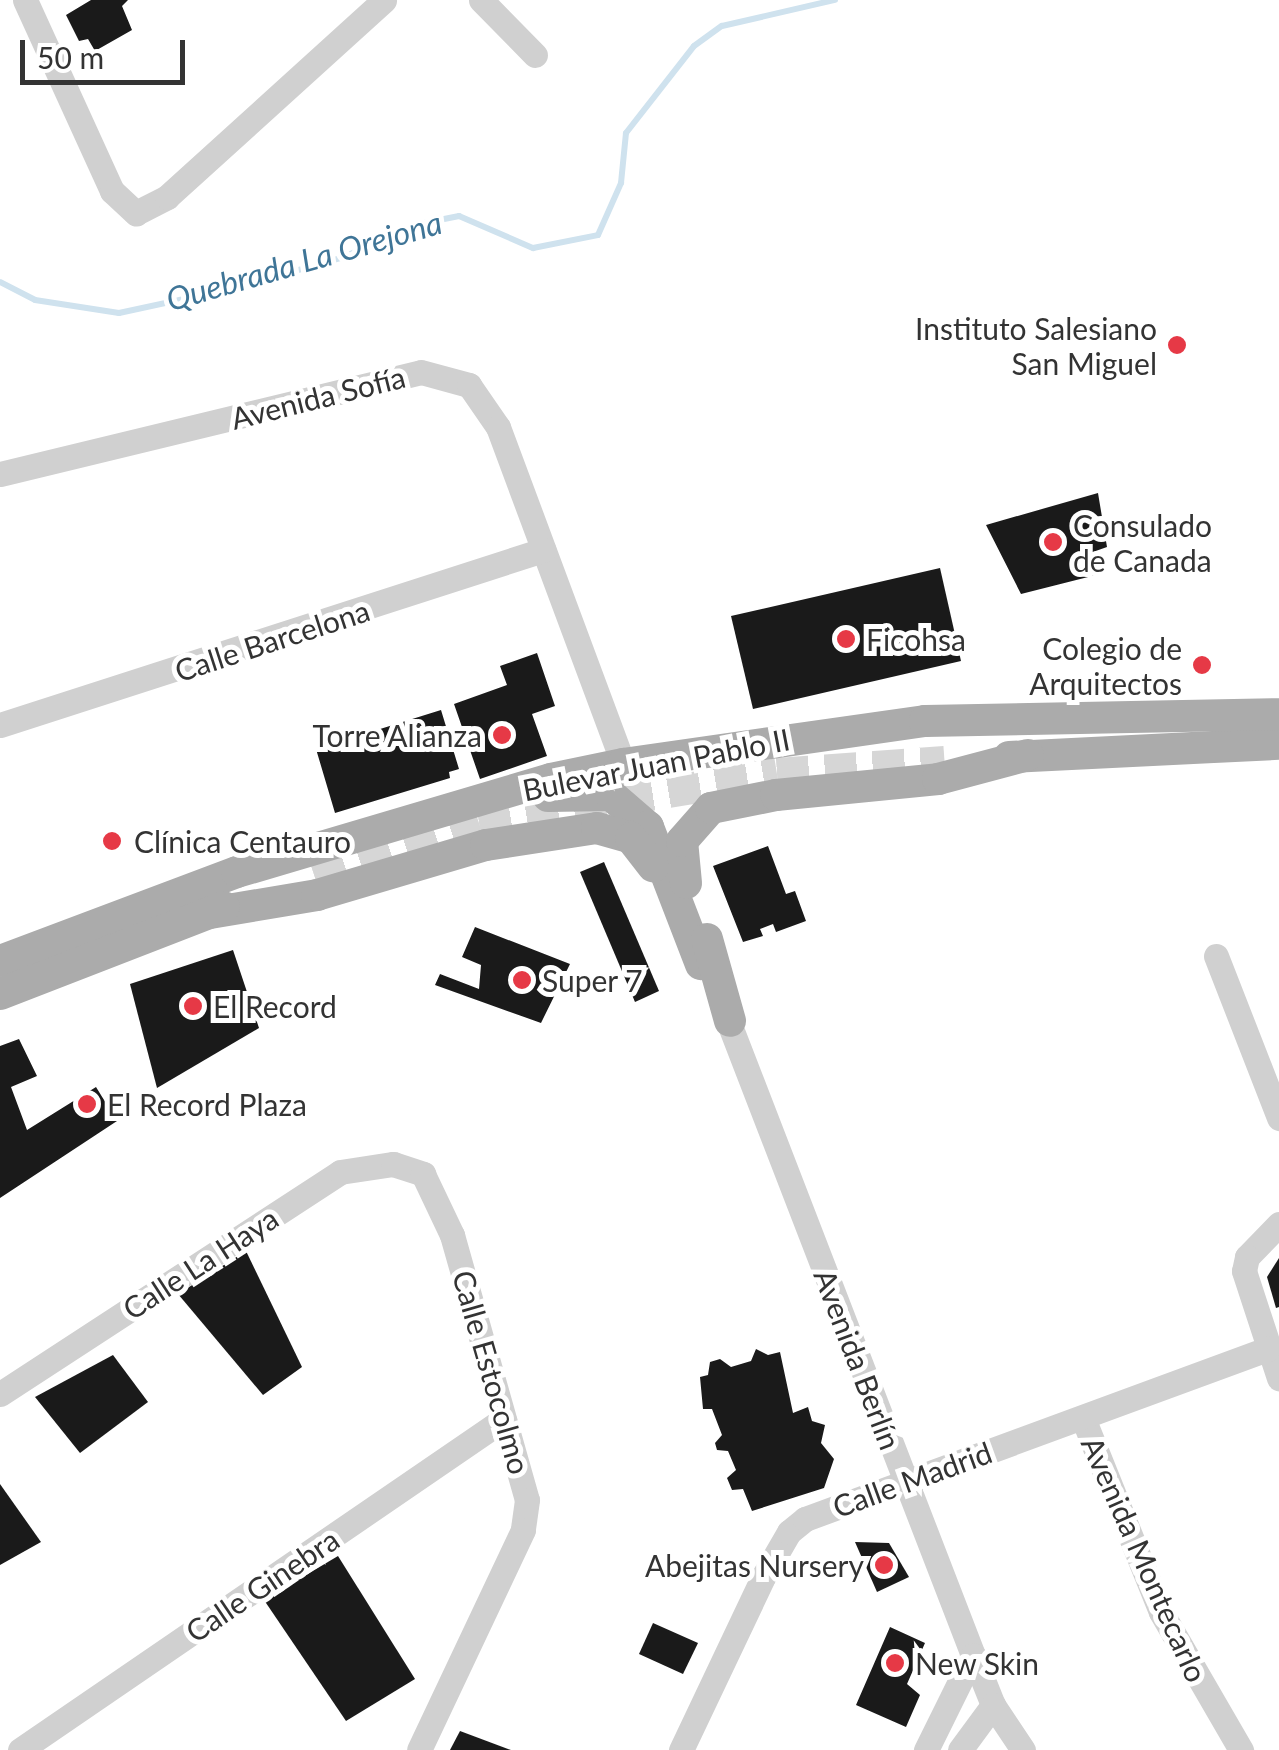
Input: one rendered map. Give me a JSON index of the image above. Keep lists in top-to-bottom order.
{
  "streets": {
    "main road": ["Bulevar Juan Pablo II"],
    "street": [
      "Avenida Sofía",
      "Calle Barcelona",
      "Calle La Haya",
      "Avenida Berlín",
      "Calle Estocolmo",
      "Calle Madrid",
      "Avenida Montecarlo",
      "Calle Ginebra"
    ]
  },
  "crossings": [
    ["Avenida Sofía", "Calle Barcelona"],
    ["Avenida Sofía", "Bulevar Juan Pablo II"],
    ["Calle La Haya", "Calle Estocolmo"],
    ["Avenida Berlín", "Calle Madrid"],
    ["Calle Estocolmo", "Calle Ginebra"],
    ["Calle Madrid", "Avenida Montecarlo"]
  ],
  "water": ["Quebrada La Orejona"],
  "places": [
    "Instituto Salesiano San Miguel",
    "Consulado de Canada",
    "Ficohsa",
    "Colegio de Arquitectos",
    "Torre Alianza",
    "Clínica Centauro",
    "Super 7",
    "El Record",
    "El Record Plaza",
    "Abejitas Nursery",
    "New Skin"
  ],
  "scale_bar": "50 m"
}
